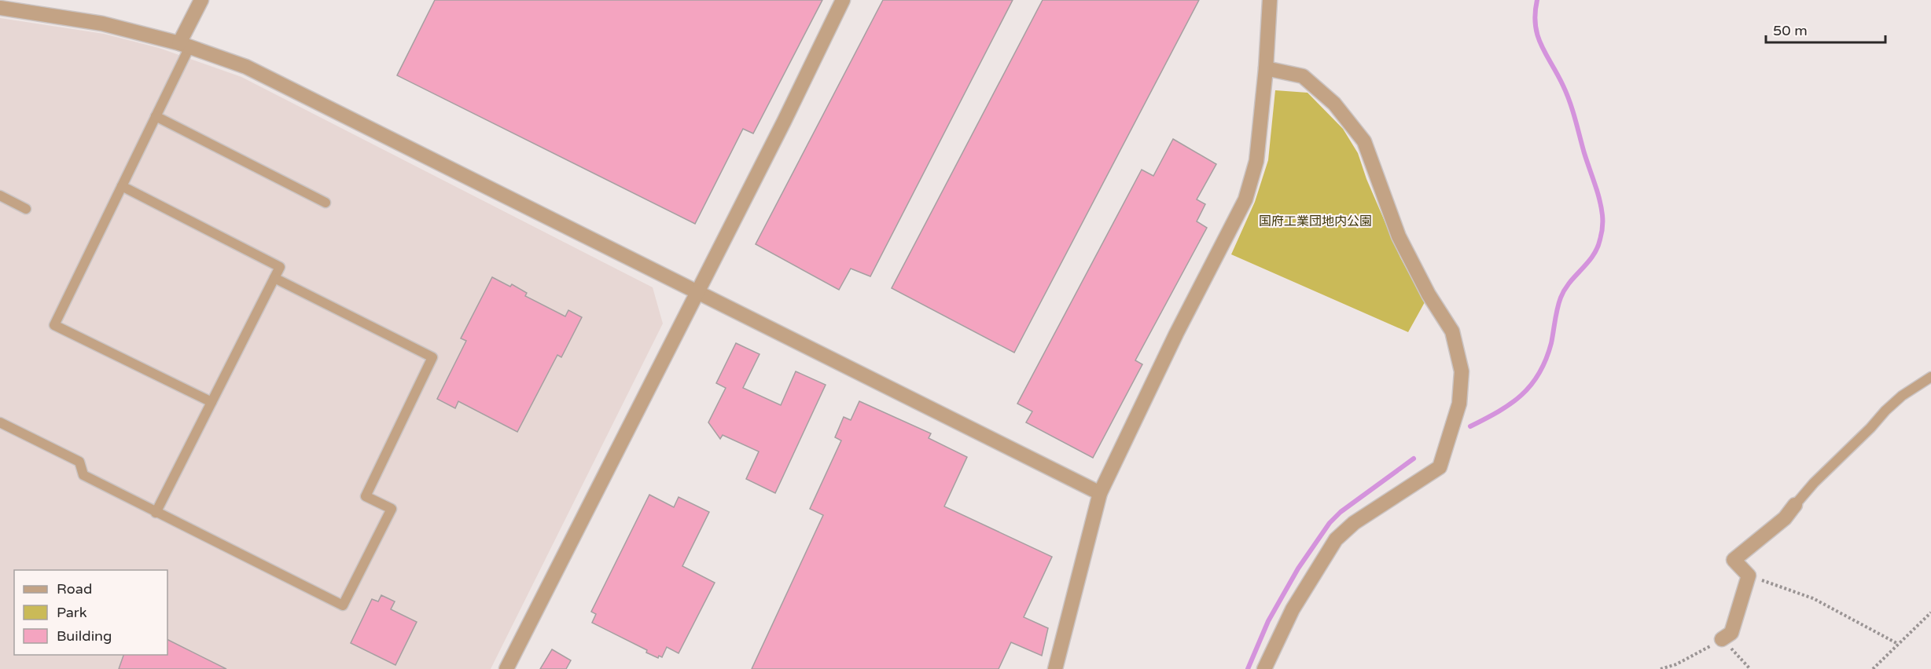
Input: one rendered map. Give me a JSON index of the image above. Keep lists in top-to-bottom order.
{
  "parks": ["国府工業団地内公園"],
  "legend": ["Road", "Park", "Building"],
  "scale_bar": "50 m"
}
